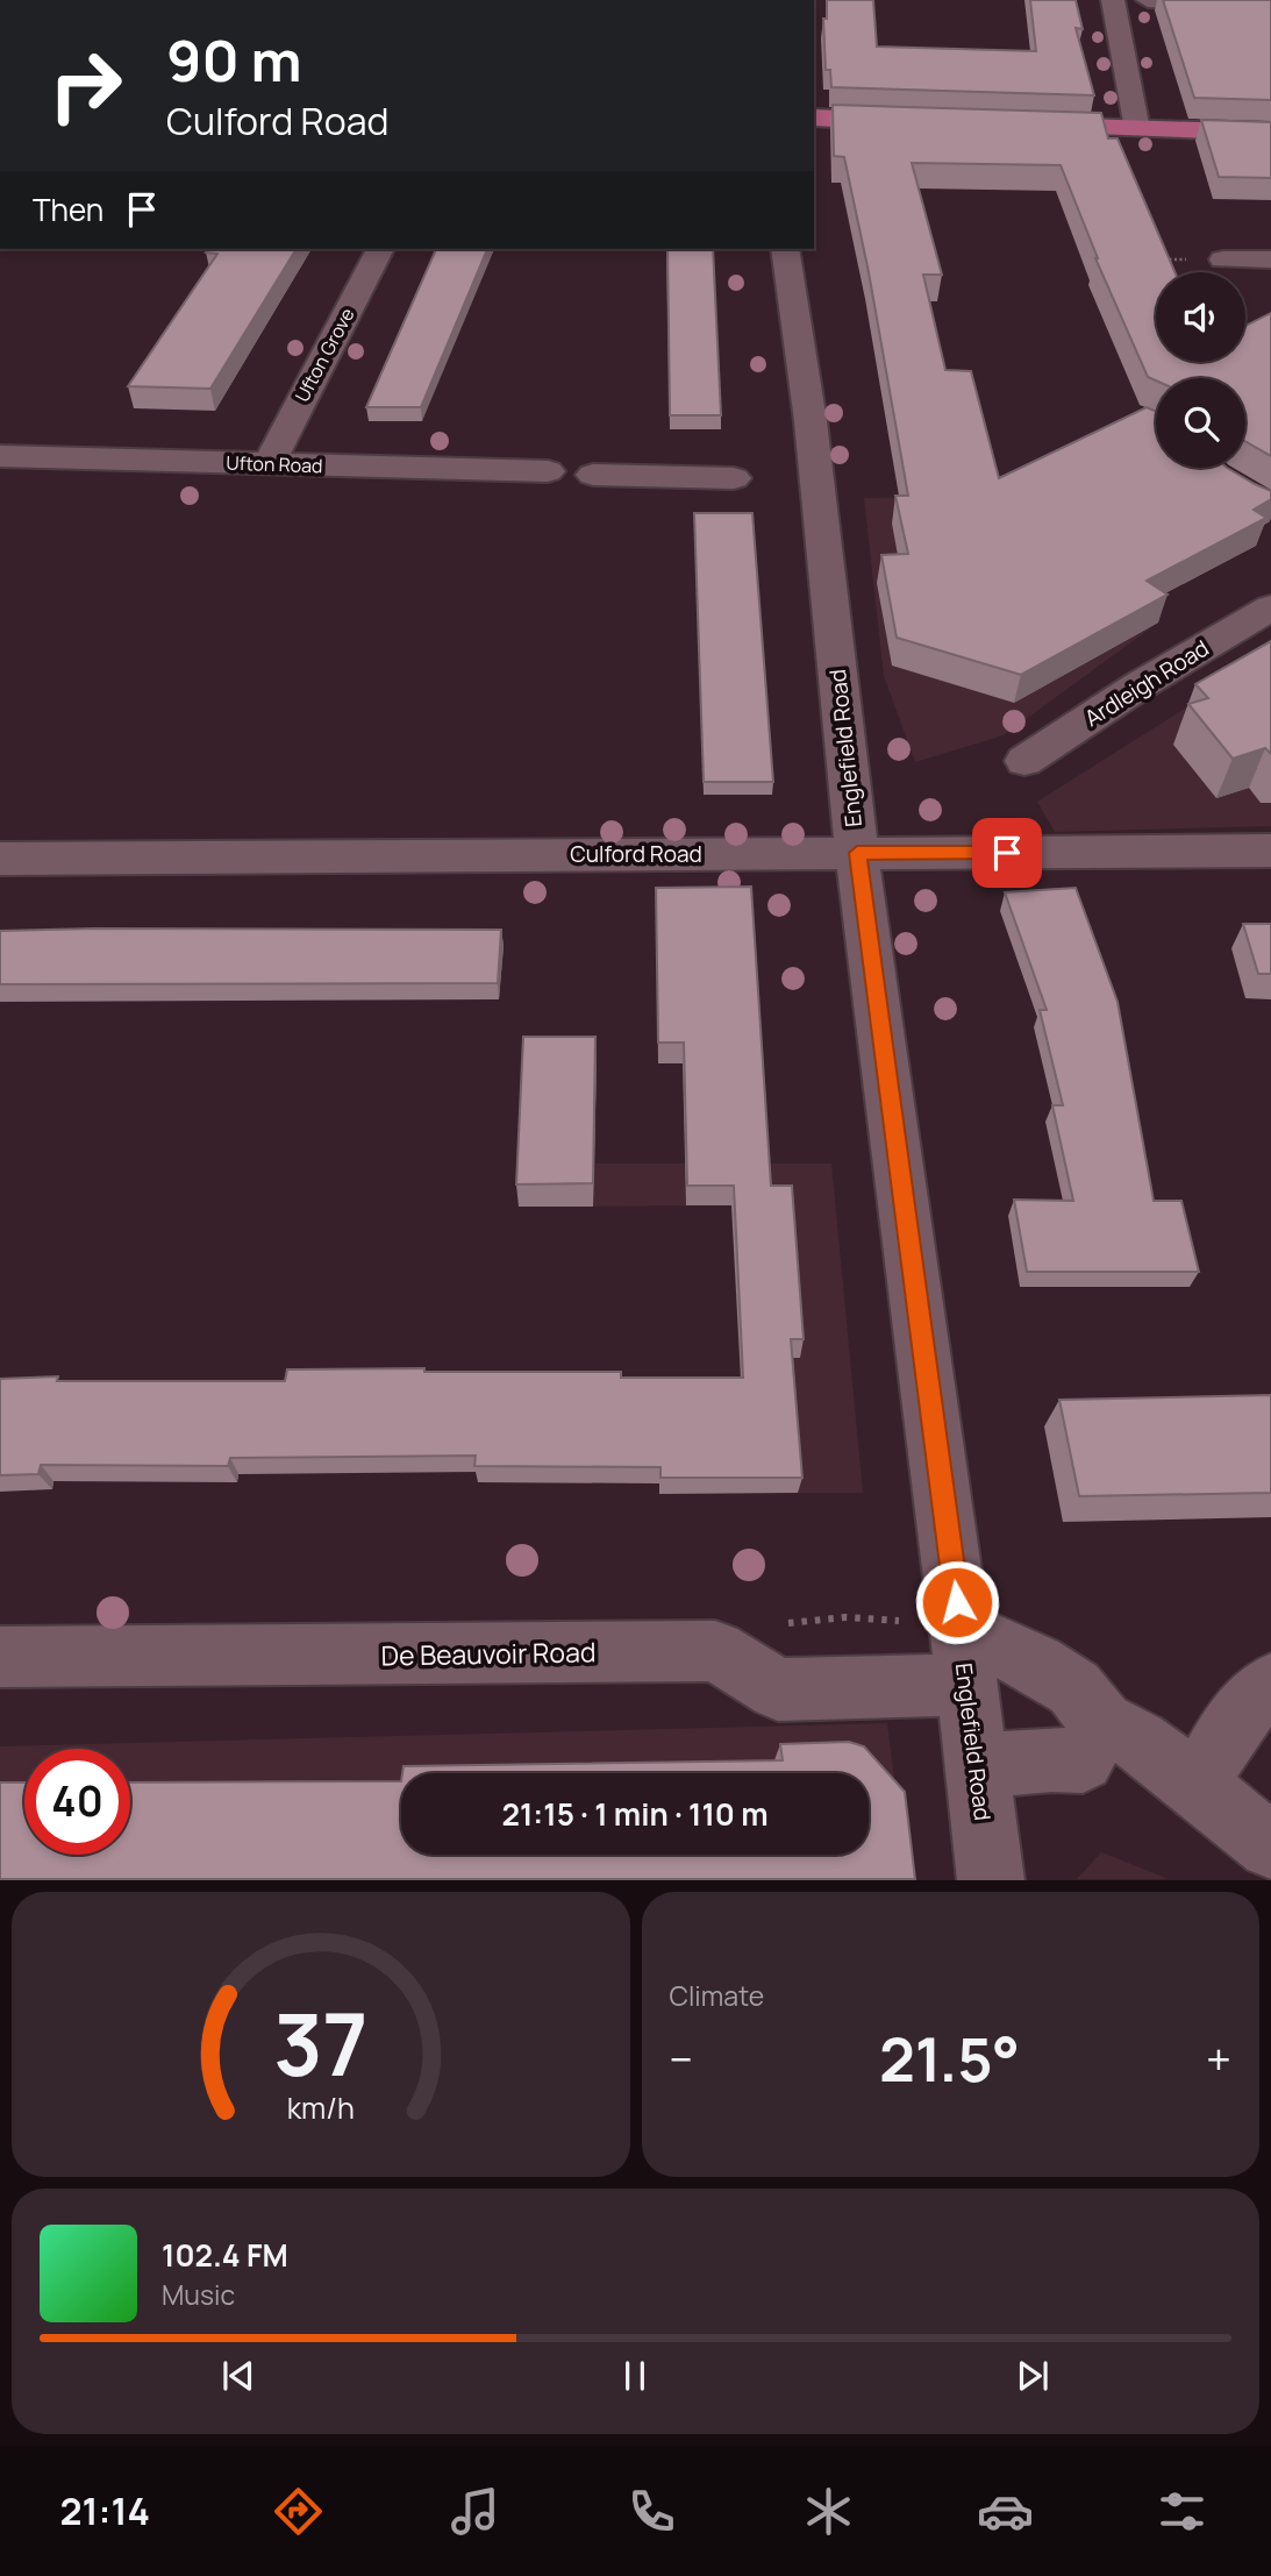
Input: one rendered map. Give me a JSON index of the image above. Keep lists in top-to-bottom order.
{
  "streets": {
    "street": [
      "Ufton Grove",
      "Ufton Road",
      "Ardleigh Road",
      "Englefield Road",
      "Culford Road",
      "De Beauvoir Road"
    ]
  },
  "crossings": [
    ["Ufton Grove", "Ufton Road"],
    ["Englefield Road", "Culford Road"],
    ["Englefield Road", "De Beauvoir Road"]
  ],
  "page": {
    "turn": ["90 m", "Culford Road"],
    "then": "Then",
    "limit": "40",
    "trip": "21:15 · 1 min · 110 m",
    "tile": "Climate",
    "heat": ["−", "21.5°", "+"],
    "song": ["102.4 FM", "Music"],
    "tabs": "21:14",
    "gauge": ["37", "km/h"]
  }
}
